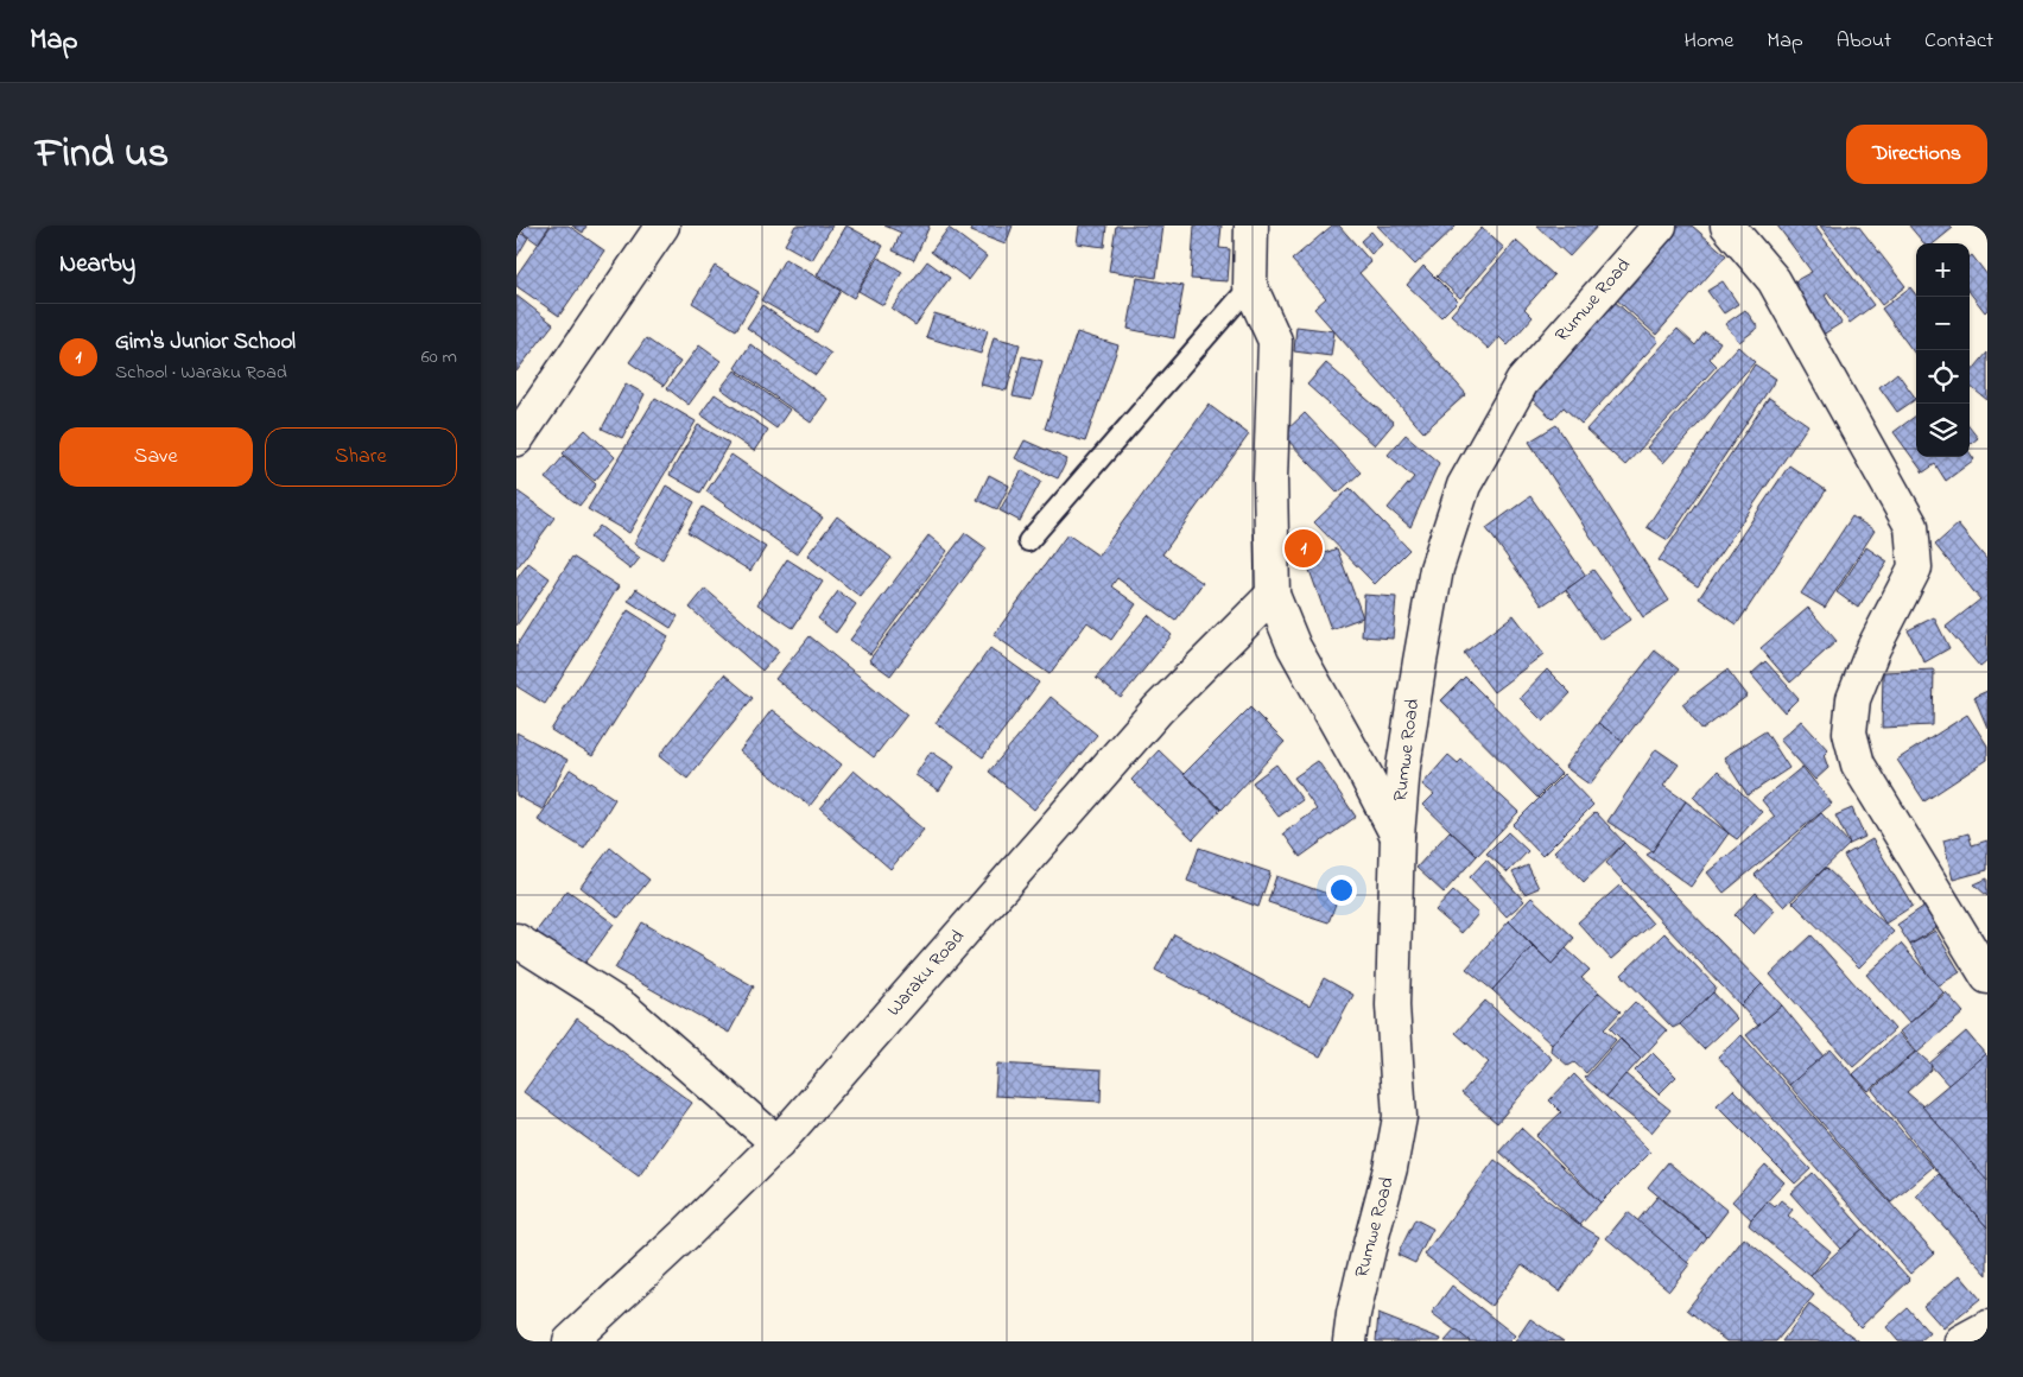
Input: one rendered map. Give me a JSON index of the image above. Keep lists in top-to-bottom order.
{
  "streets": {
    "street": ["Rumwe Road", "Waraku Road"]
  },
  "page": {
    "header": "Map",
    "nav": [
      "Home",
      "Map",
      "About",
      "Contact"
    ],
    "title": "Find us",
    "buttons": [
      "Directions",
      ["Save", "Share"]
    ],
    "heading": "Nearby",
    "map_buttons": ["+", "−"],
    "list": [
      {
        "mark": "1",
        "name": "Gim's Junior School",
        "note": "School · Waraku Road",
        "value": "60 m"
      }
    ],
    "pins": "1"
  }
}
